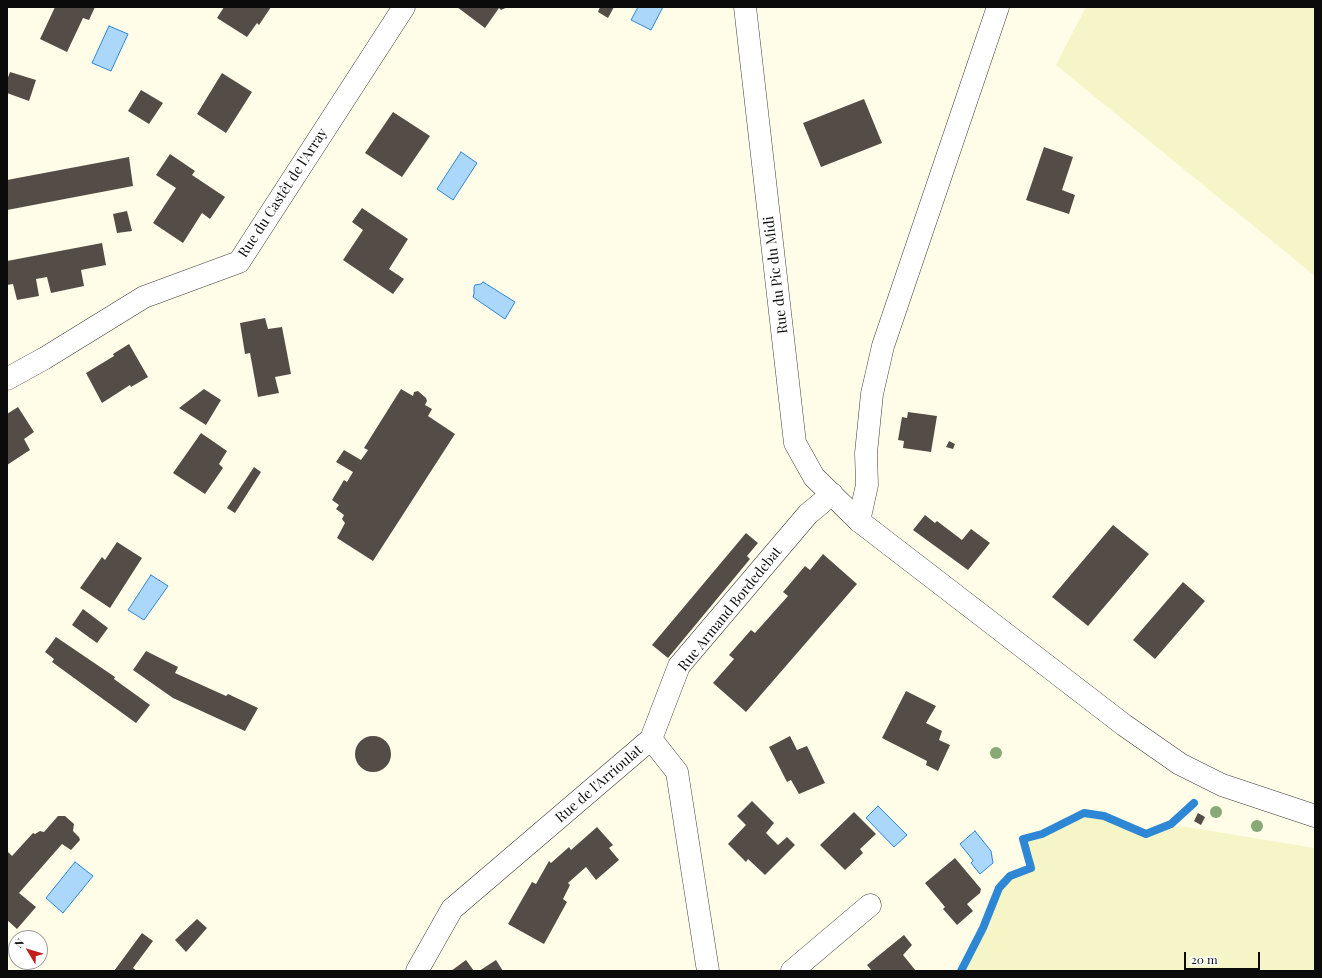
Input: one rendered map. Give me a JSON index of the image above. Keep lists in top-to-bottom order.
{
  "streets": {
    "street": [
      "Rue du Castêt de l'Array",
      "Rue du Pic du Midi",
      "Rue Armand Bordedebat",
      "Rue de l'Arrioulat"
    ]
  },
  "crossings": [
    ["Rue du Pic du Midi", "Rue Armand Bordedebat"],
    ["Rue Armand Bordedebat", "Rue de l'Arrioulat"]
  ],
  "scale_bar": "20 m",
  "north": "top left"
}
